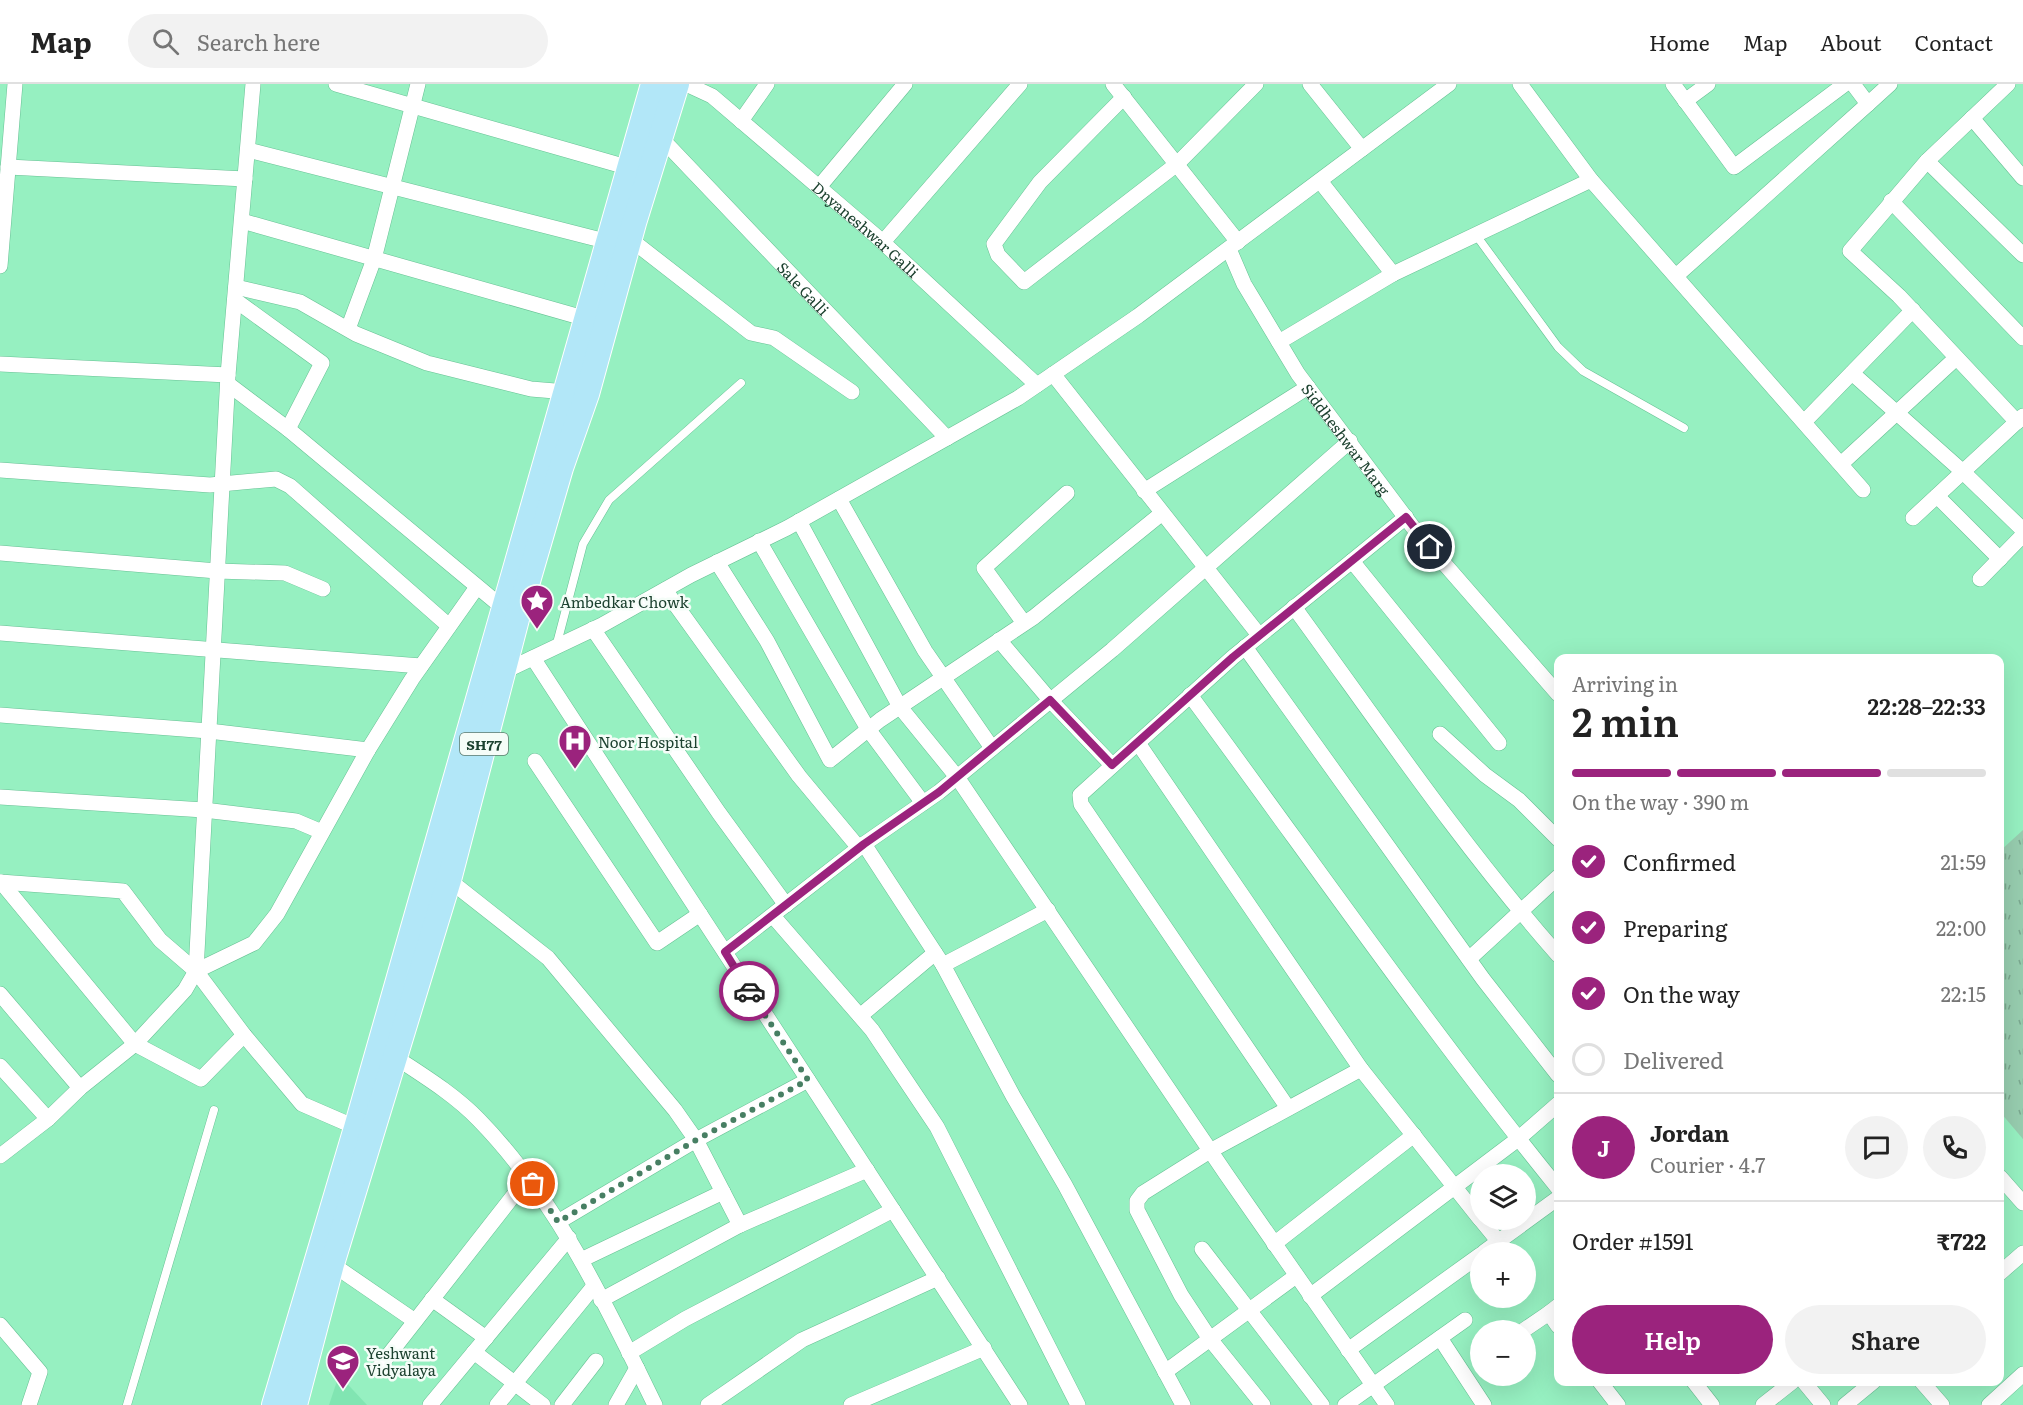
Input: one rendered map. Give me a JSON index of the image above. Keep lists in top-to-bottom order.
{
  "streets": {
    "main road": ["SH77"],
    "street": ["Dnyaneshwar Galli", "Sale Galli", "Siddheshwar Marg"]
  },
  "crossings": [
    ["Sale Galli", "SH77"]
  ],
  "places": {
    "place": ["Ambedkar Chowk"],
    "hospital": ["Noor Hospital"],
    "school or university": ["Yeshwant Vidyalaya"]
  },
  "page": {
    "header": "Map",
    "search": "Search here",
    "nav": [
      "Home",
      "Map",
      "About",
      "Contact"
    ],
    "heading": ["2 min", "Arriving in", "22:28–22:33"],
    "panel": [
      "Jordan",
      "Courier · 4.7",
      "Order #1591",
      "₹722"
    ],
    "bar": "On the way · 390 m",
    "list": [
      ["Confirmed", "21:59"],
      ["Preparing", "22:00"],
      ["On the way", "22:15"],
      "Delivered"
    ],
    "round": "J",
    "map_buttons": ["+", "−"],
    "buttons": ["Help", "Share"]
  }
}
